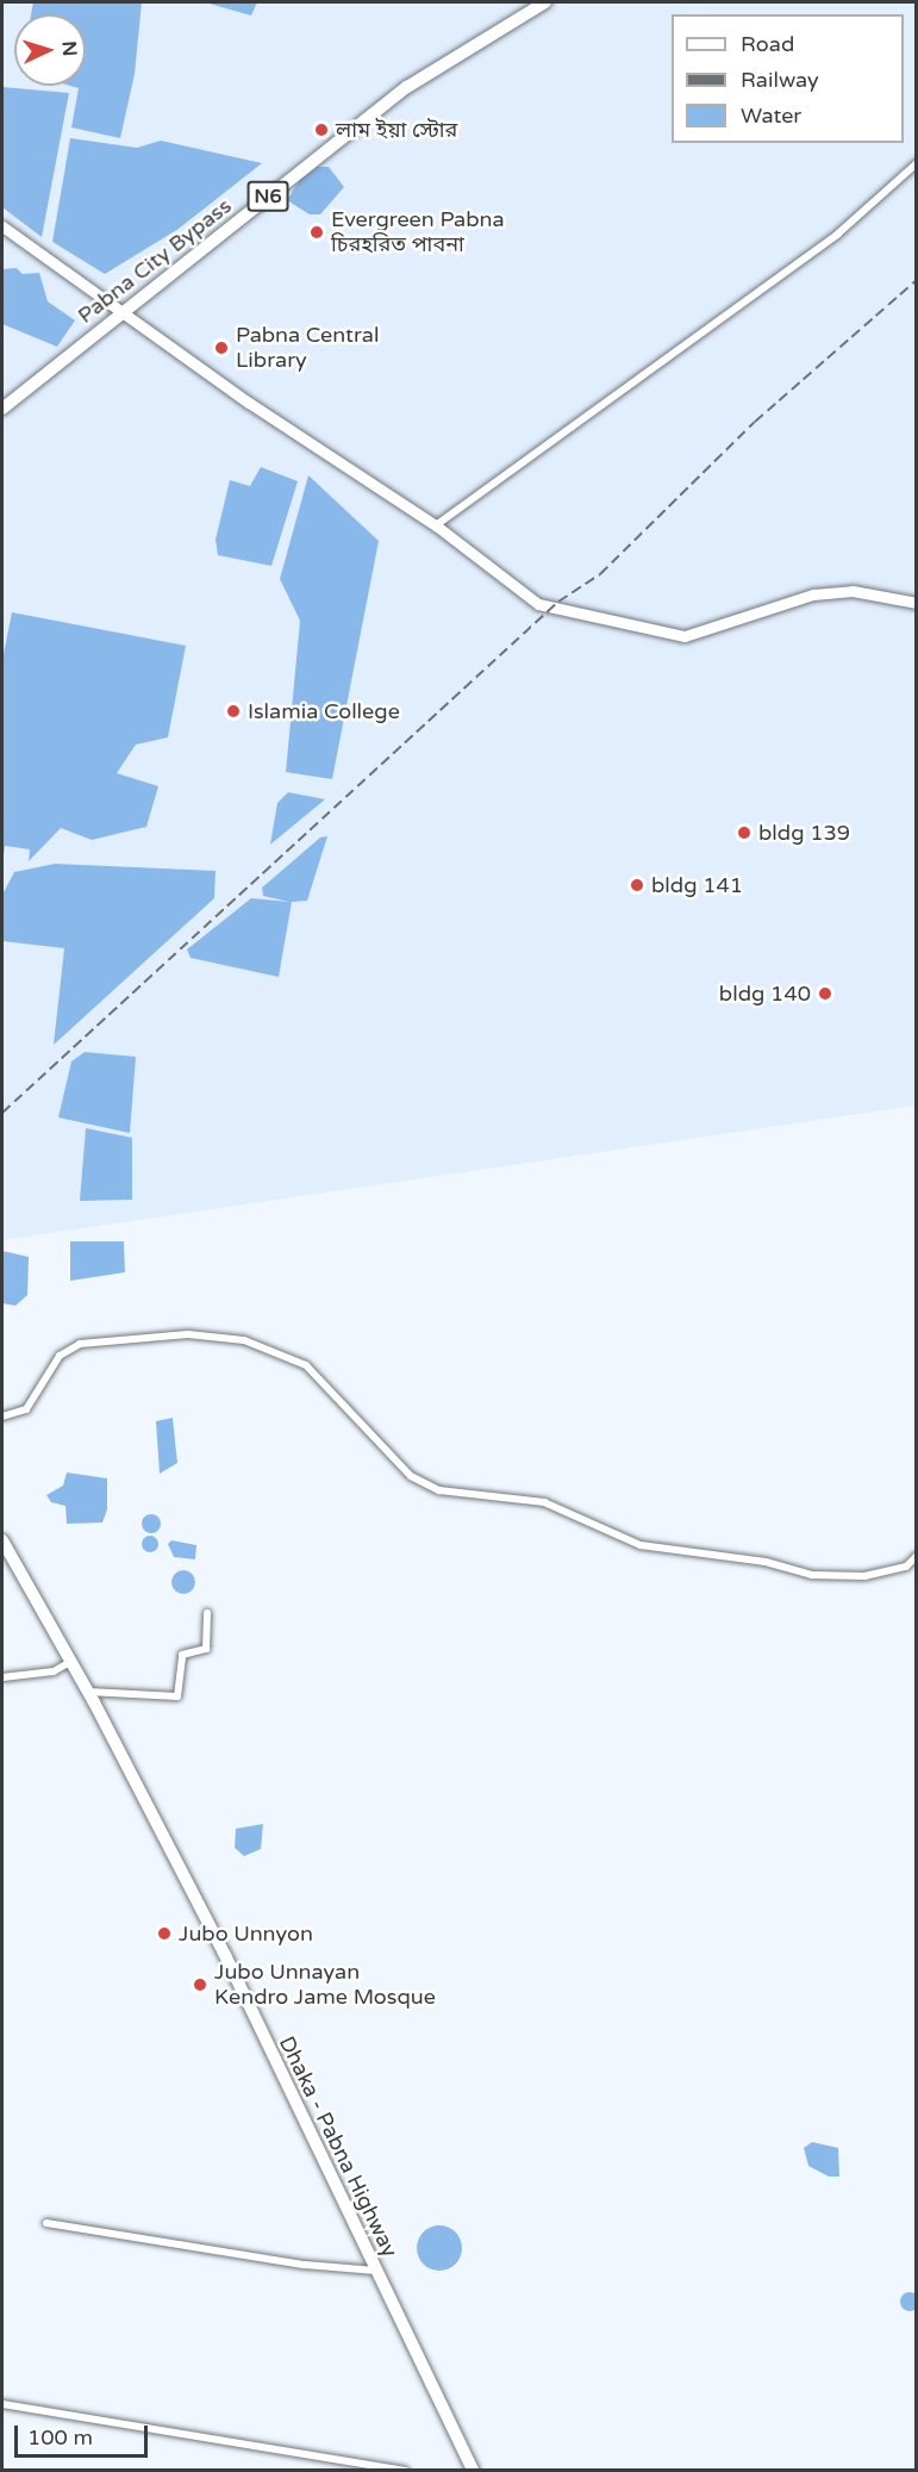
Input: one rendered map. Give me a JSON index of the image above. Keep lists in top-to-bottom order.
{
  "streets": {
    "highway": ["N6", "Pabna City Bypass", "Dhaka - Pabna Highway"]
  },
  "places": [
    "লাম ইয়া স্টোর",
    "Evergreen Pabna চিরহরিত পাবনা",
    "Pabna Central Library",
    "Islamia College",
    "bldg 139",
    "bldg 141",
    "bldg 140",
    "Jubo Unnyon",
    "Jubo Unnayan Kendro Jame Mosque"
  ],
  "legend": ["Road", "Railway", "Water"],
  "scale_bar": "100 m",
  "north": "right"
}
